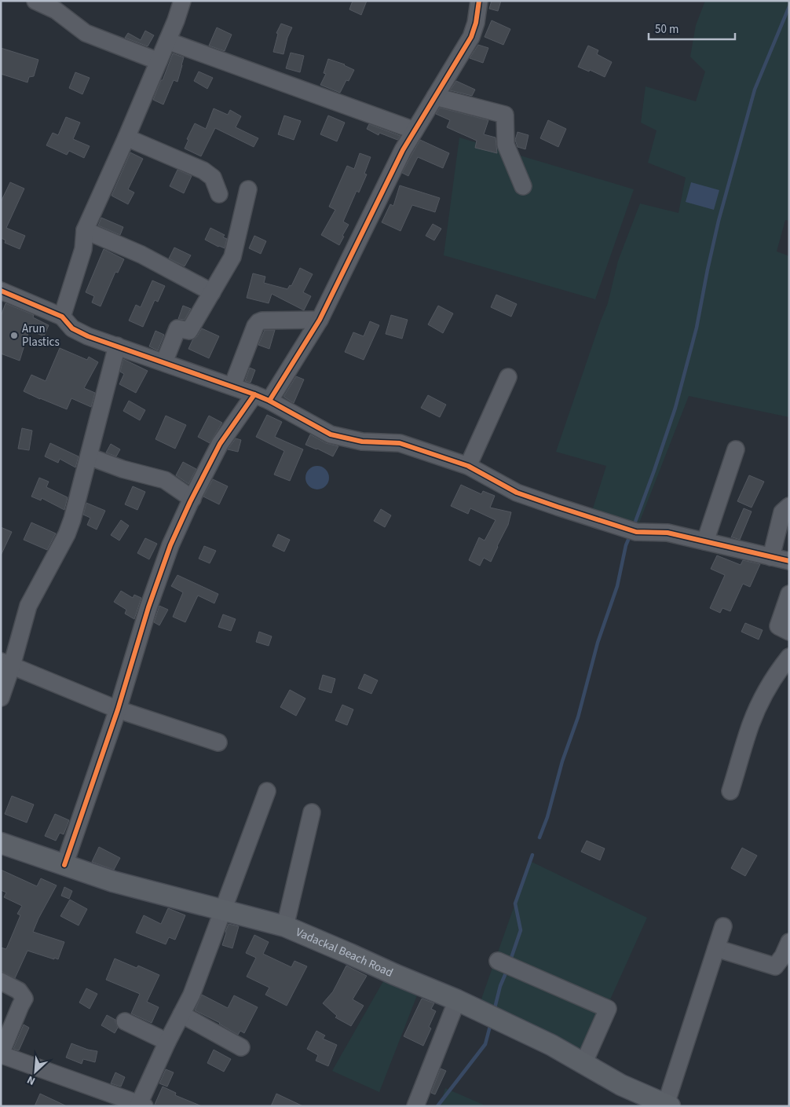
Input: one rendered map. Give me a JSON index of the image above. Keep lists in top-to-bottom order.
{
  "streets": {
    "main road": ["Vadackal Beach Road"]
  },
  "places": ["Arun Plastics"],
  "scale_bar": "50 m",
  "north": "bottom left"
}
